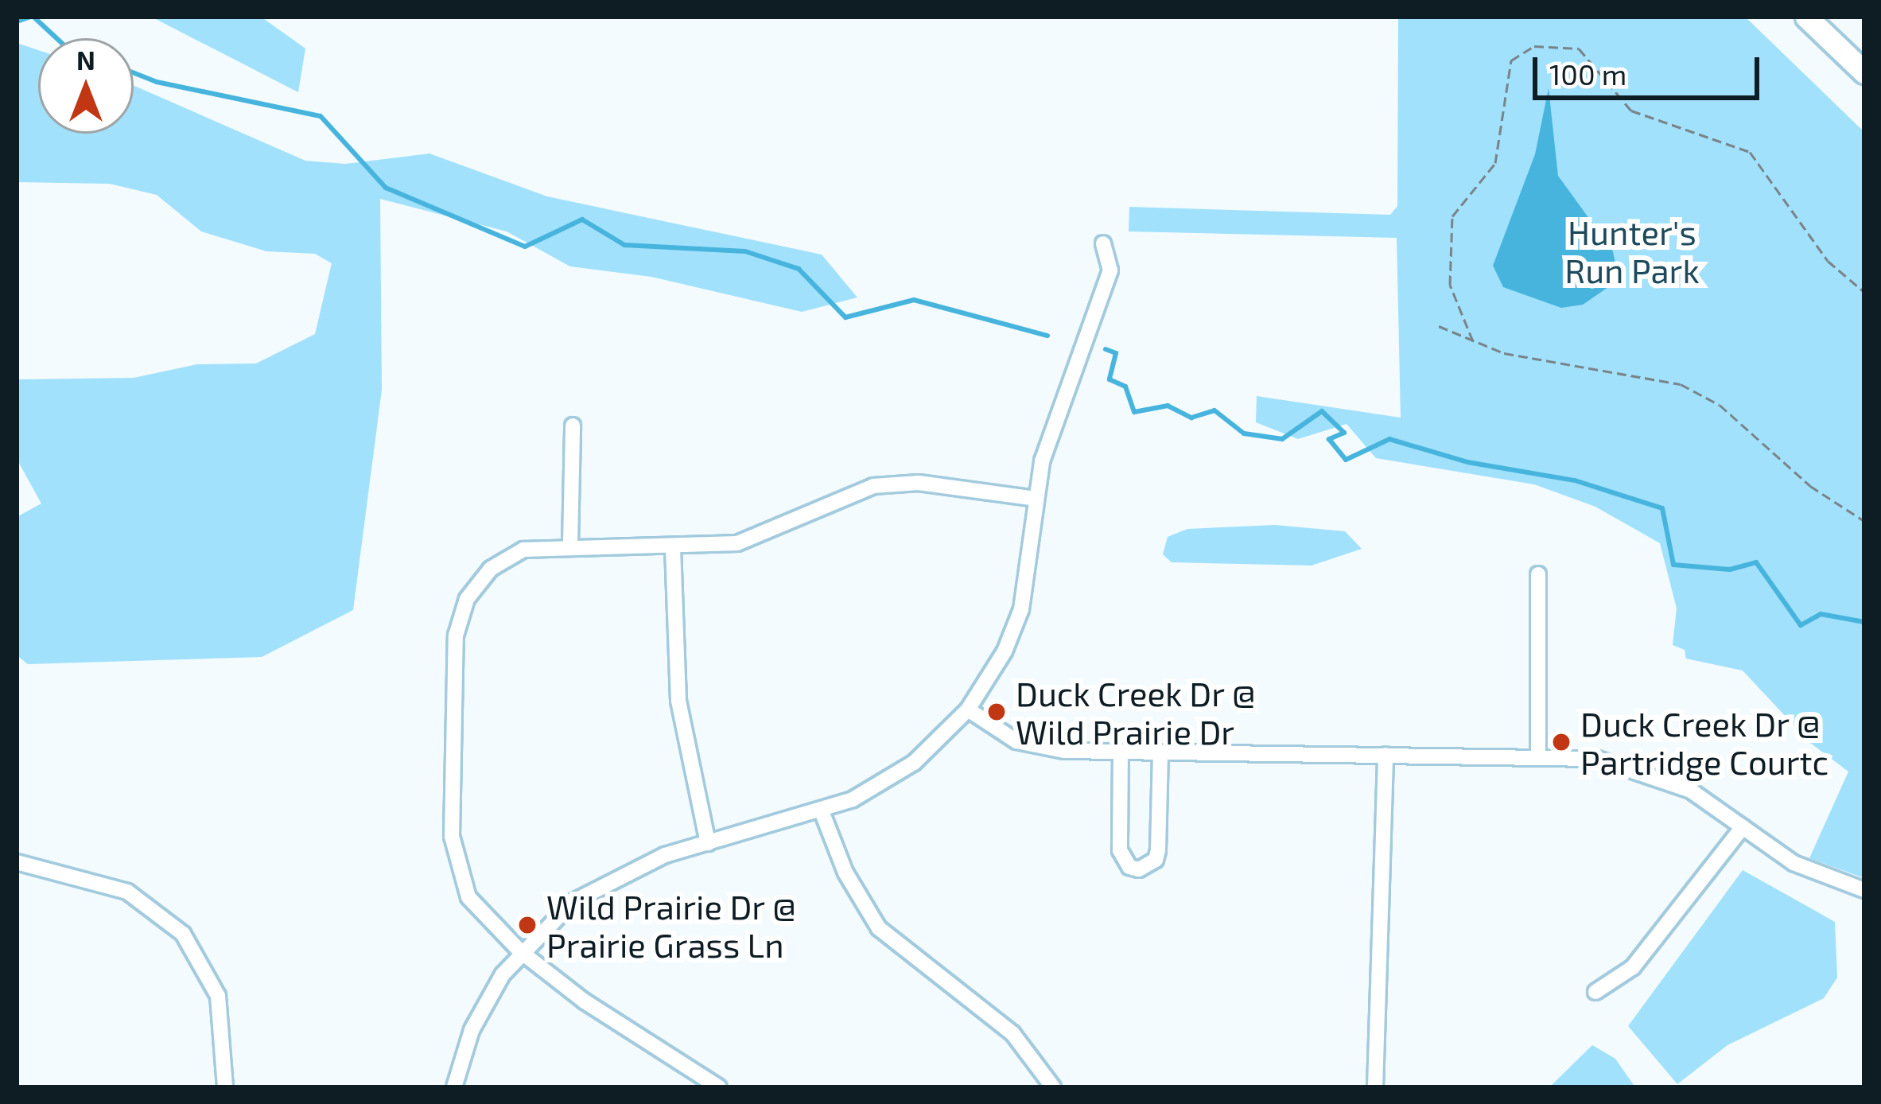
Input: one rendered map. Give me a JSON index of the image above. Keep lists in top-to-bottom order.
{
  "parks": ["Hunter's Run Park"],
  "places": ["Duck Creek Dr @ Wild Prairie Dr", "Duck Creek Dr @ Partridge Courtc", "Wild Prairie Dr @ Prairie Grass Ln"],
  "scale_bar": "100 m",
  "north": "top"
}
